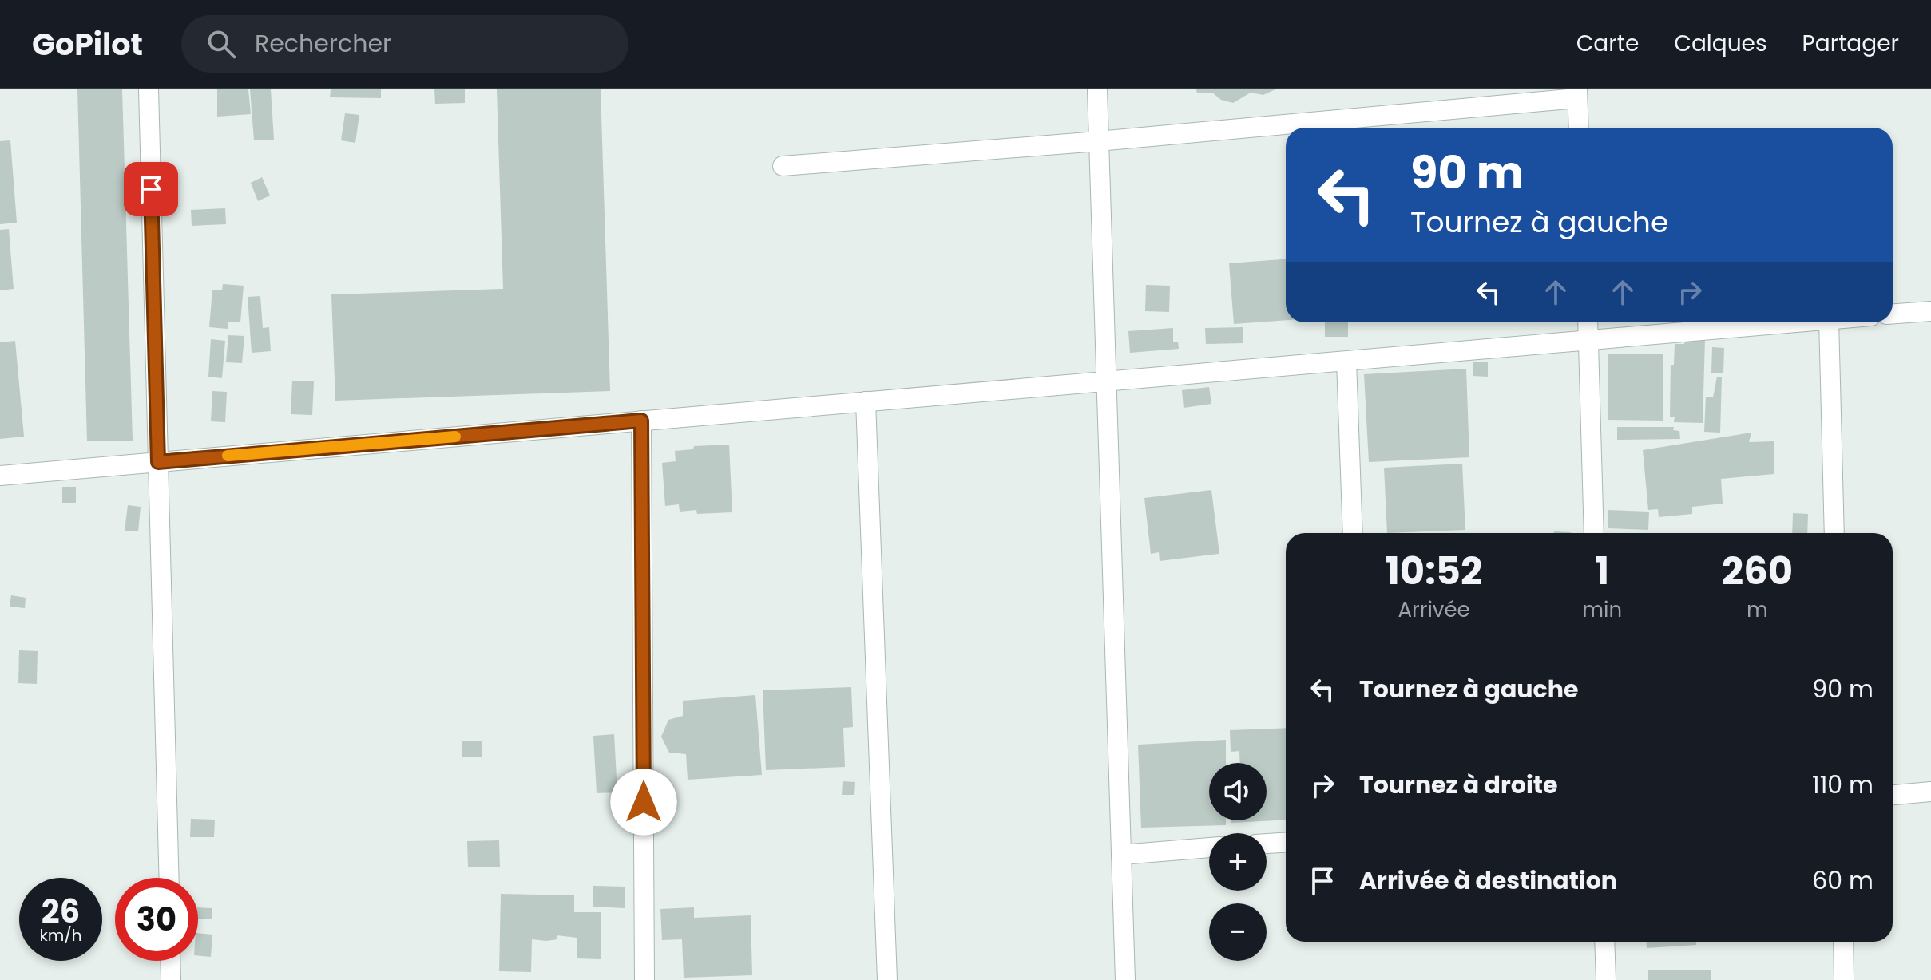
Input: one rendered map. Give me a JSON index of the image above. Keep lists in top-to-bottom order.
{
  "page": {
    "header": "GoPilot",
    "search": "Rechercher",
    "nav": ["Carte", "Calques", "Partager"],
    "turn": ["90 m", "Tournez à gauche"],
    "eta": [
      "10:52",
      "Arrivée",
      "1",
      "min",
      "260",
      "m"
    ],
    "list": [
      {
        "name": "Tournez à gauche",
        "value": "90 m"
      },
      {
        "name": "Tournez à droite",
        "value": "110 m"
      },
      {
        "name": "Arrivée à destination",
        "value": "60 m"
      }
    ],
    "map_buttons": ["+", "−"],
    "speed": "26 km/h",
    "limit": "30"
  }
}
